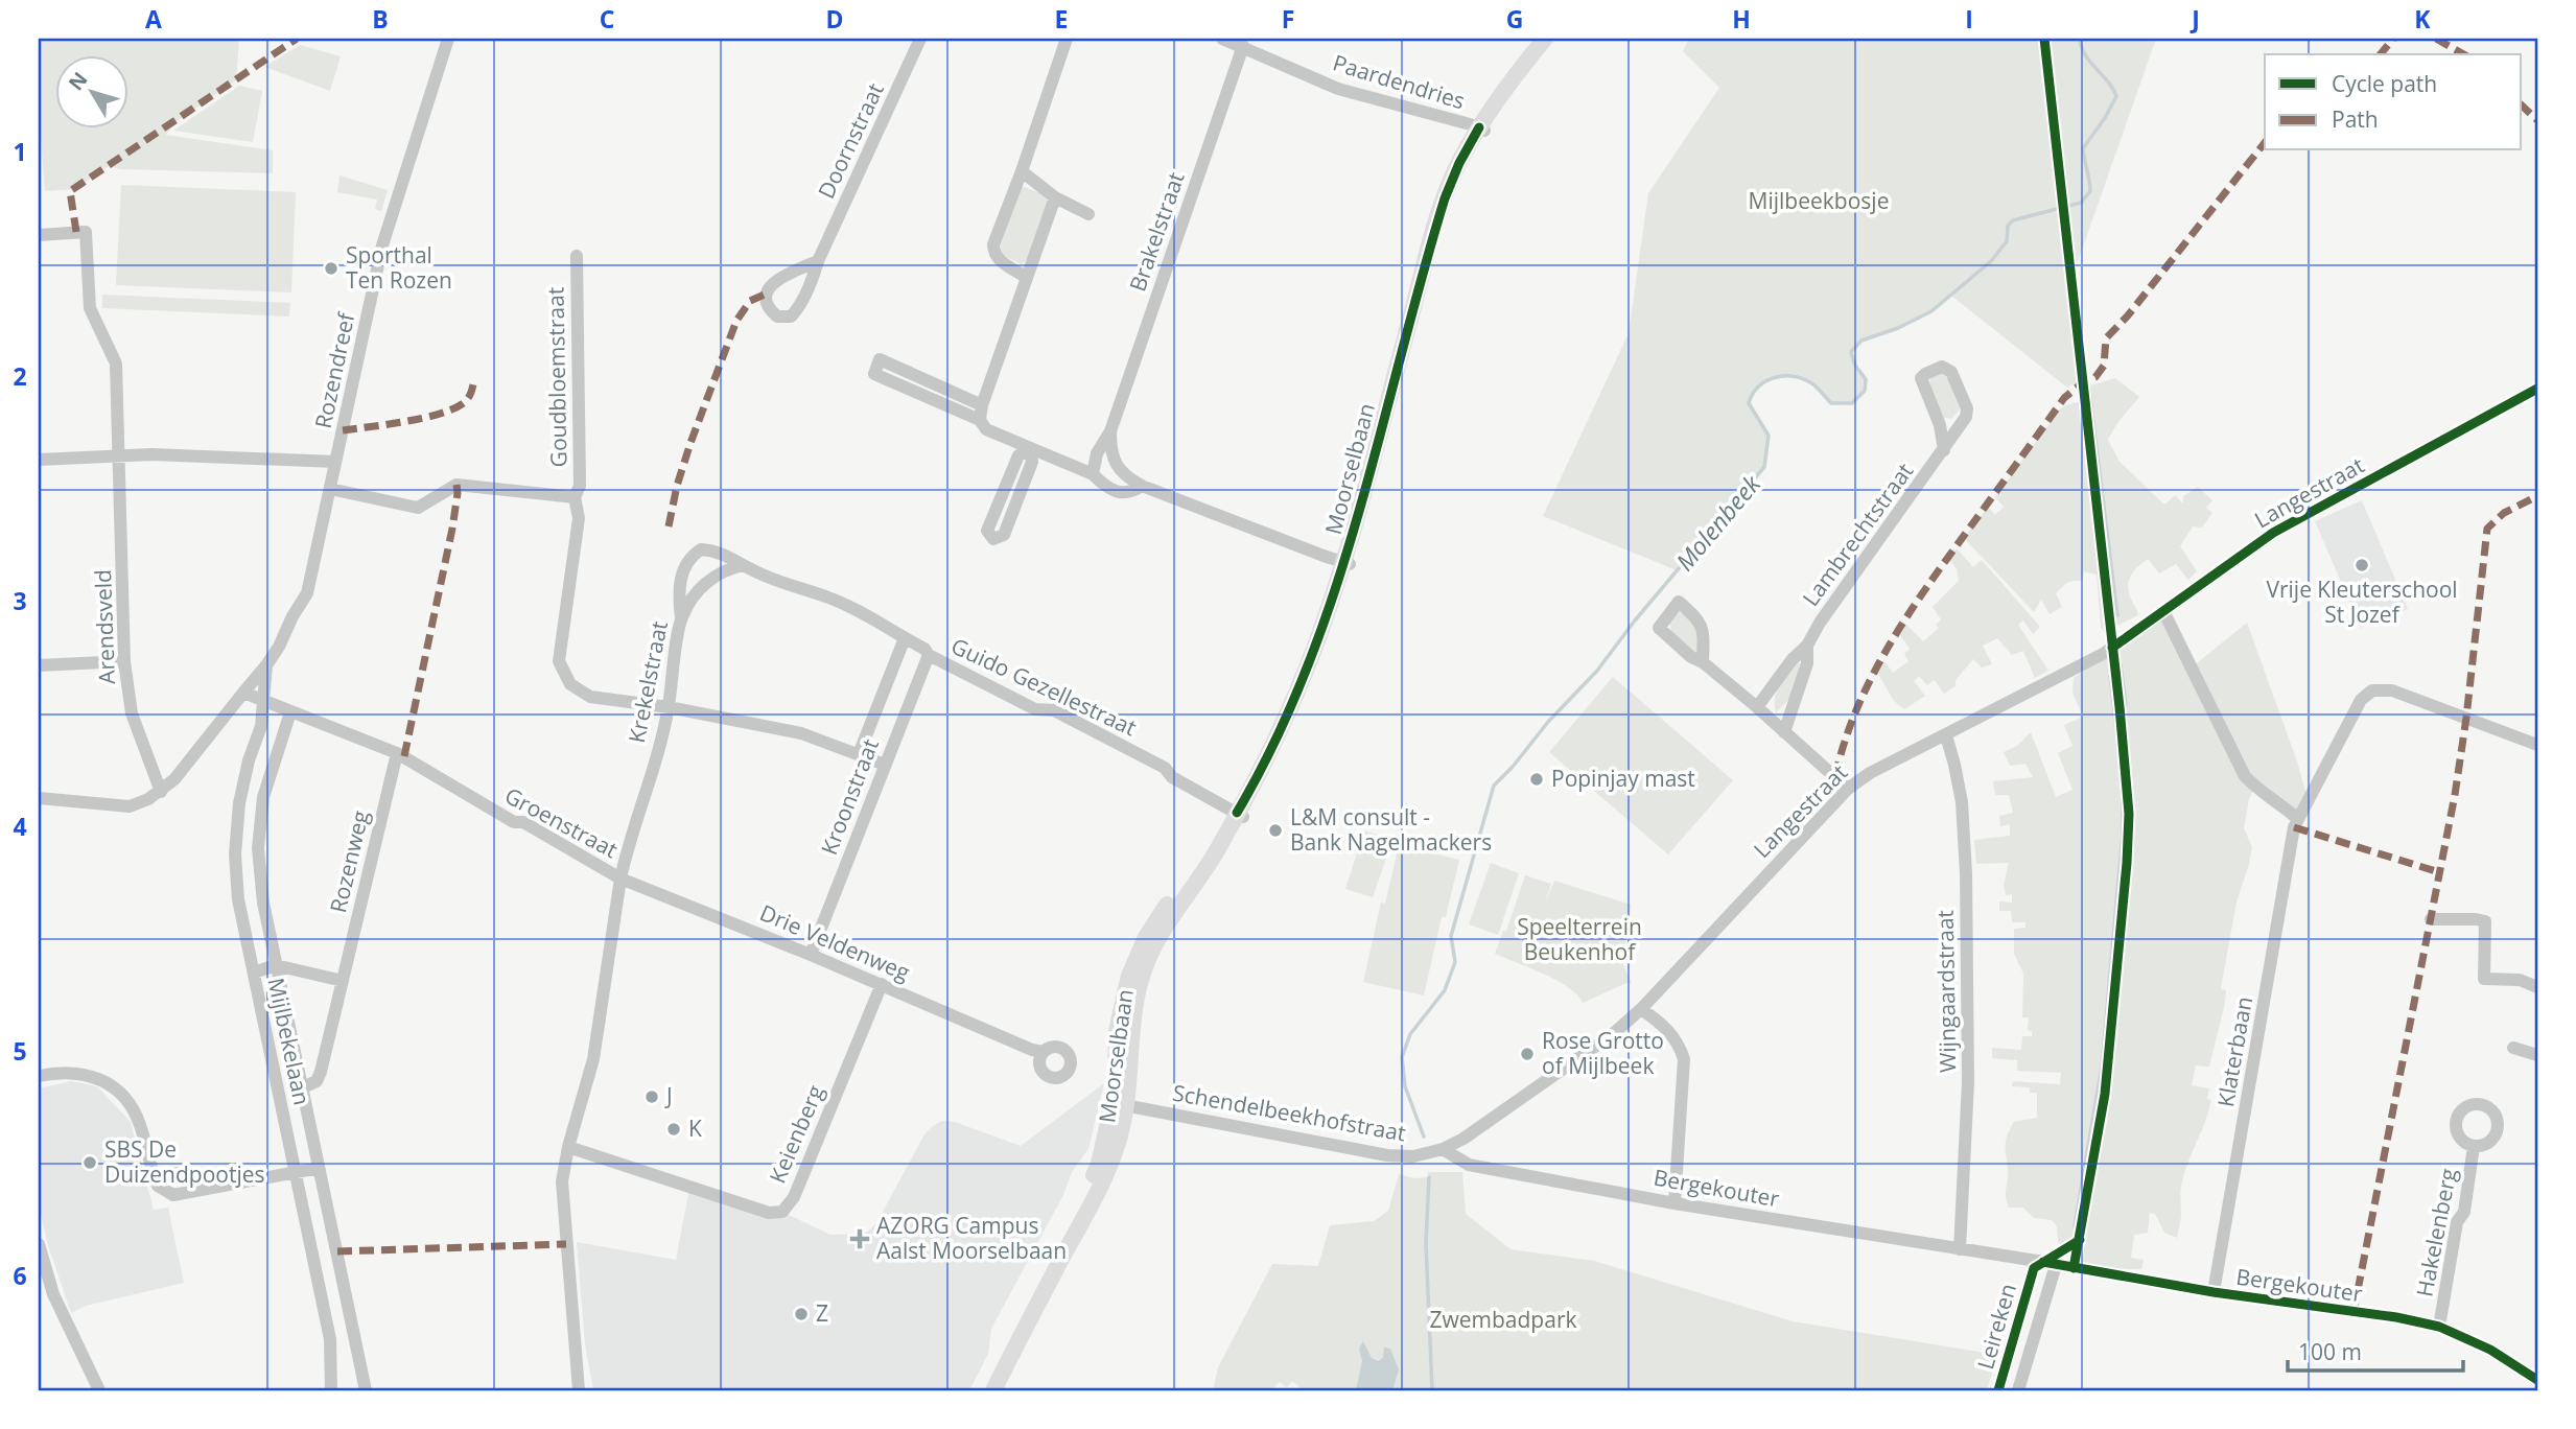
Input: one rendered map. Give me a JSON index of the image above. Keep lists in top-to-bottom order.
{
  "streets": {
    "main road": ["Moorselbaan"],
    "street": [
      "Paardendries",
      "Doornstraat",
      "Brakelstraat",
      "Rozendreef",
      "Goudbloemstraat",
      "Langestraat",
      "Lambrechtstraat",
      "Arendsveld",
      "Krekelstraat",
      "Guido Gezellestraat",
      "Kroonstraat",
      "Groenstraat",
      "Rozenweg",
      "Drie Veldenweg",
      "Wijngaardstraat",
      "Mijlbekelaan",
      "Klaterbaan",
      "Schendelbeekhofstraat",
      "Keienberg",
      "Bergekouter",
      "Hakelenberg"
    ],
    "cycle path": ["Leireken"]
  },
  "crossings": [
    ["Paardendries", "Brakelstraat"],
    ["Paardendries", "Moorselbaan"],
    ["Rozendreef", "Goudbloemstraat"],
    ["Rozendreef", "Groenstraat"],
    ["Rozendreef", "Mijlbekelaan"],
    ["Goudbloemstraat", "Krekelstraat"],
    ["Goudbloemstraat", "Kroonstraat"],
    ["Moorselbaan", "Guido Gezellestraat"],
    ["Moorselbaan", "Schendelbeekhofstraat"],
    ["Langestraat", "Wijngaardstraat"],
    ["Langestraat", "Schendelbeekhofstraat"],
    ["Langestraat", "Bergekouter"],
    ["Krekelstraat", "Guido Gezellestraat"],
    ["Krekelstraat", "Groenstraat"],
    ["Krekelstraat", "Drie Veldenweg"],
    ["Guido Gezellestraat", "Kroonstraat"],
    ["Kroonstraat", "Drie Veldenweg"],
    ["Groenstraat", "Rozenweg"],
    ["Groenstraat", "Drie Veldenweg"],
    ["Groenstraat", "Mijlbekelaan"],
    ["Groenstraat", "Keienberg"],
    ["Rozenweg", "Mijlbekelaan"],
    ["Drie Veldenweg", "Keienberg"],
    ["Wijngaardstraat", "Bergekouter"],
    ["Klaterbaan", "Bergekouter"],
    ["Schendelbeekhofstraat", "Bergekouter"],
    ["Bergekouter", "Hakelenberg"]
  ],
  "water": ["Molenbeek"],
  "parks": ["Mijlbeekbosje", "Speelterrein Beukenhof", "Zwembadpark"],
  "places": {
    "other": [
      "Sporthal Ten Rozen",
      "Vrije Kleuterschool St Jozef",
      "Popinjay mast",
      "L&M consult - Bank Nagelmackers",
      "Rose Grotto of Mijlbeek",
      "J",
      "K",
      "SBS De Duizendpootjes",
      "Z"
    ],
    "health": ["AZORG Campus Aalst Moorselbaan"]
  },
  "legend": ["Cycle path", "Path"],
  "scale_bar": "100 m",
  "north": "top left",
  "grid": {
    "columns": [
      "A",
      "B",
      "C",
      "D",
      "E",
      "F",
      "G",
      "H",
      "I",
      "J",
      "K"
    ],
    "rows": [
      "1",
      "2",
      "3",
      "4",
      "5",
      "6"
    ]
  }
}
